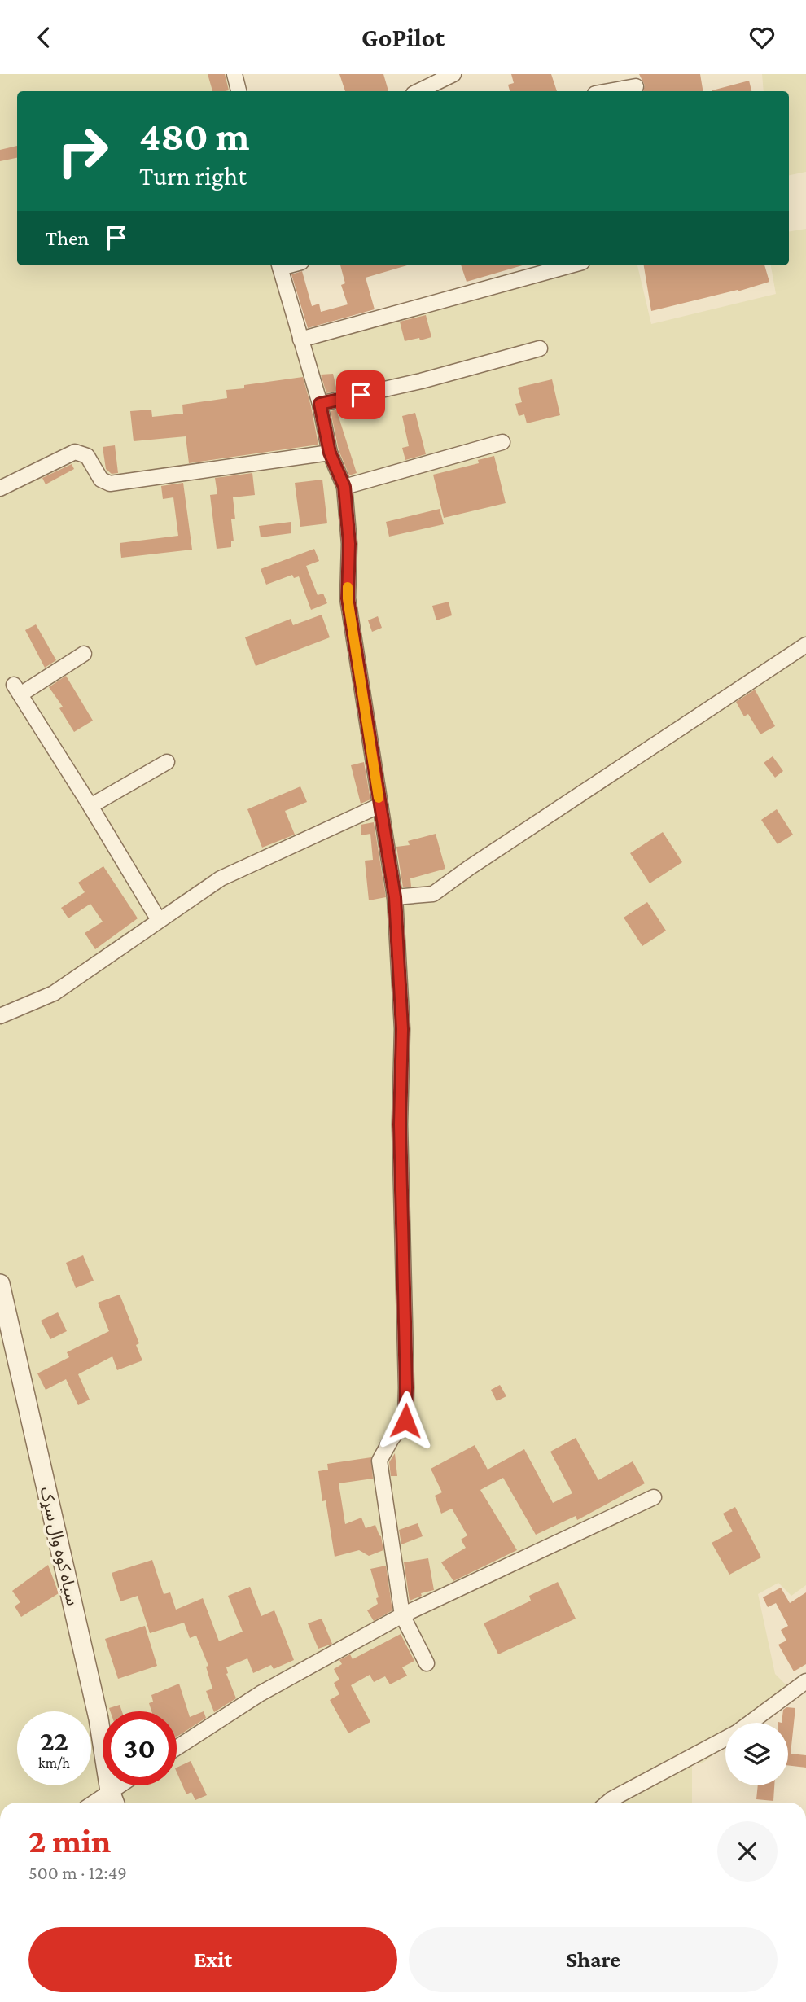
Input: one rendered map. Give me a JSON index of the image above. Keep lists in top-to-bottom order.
{
  "streets": {
    "street": ["سیاه کوه وال سړک"]
  },
  "page": {
    "header": "GoPilot",
    "turn": ["480 m", "Turn right"],
    "then": "Then",
    "speed": "22 km/h",
    "limit": "30",
    "heading": ["2 min", "500 m · 12:49"],
    "buttons": ["Exit", "Share"]
  }
}
